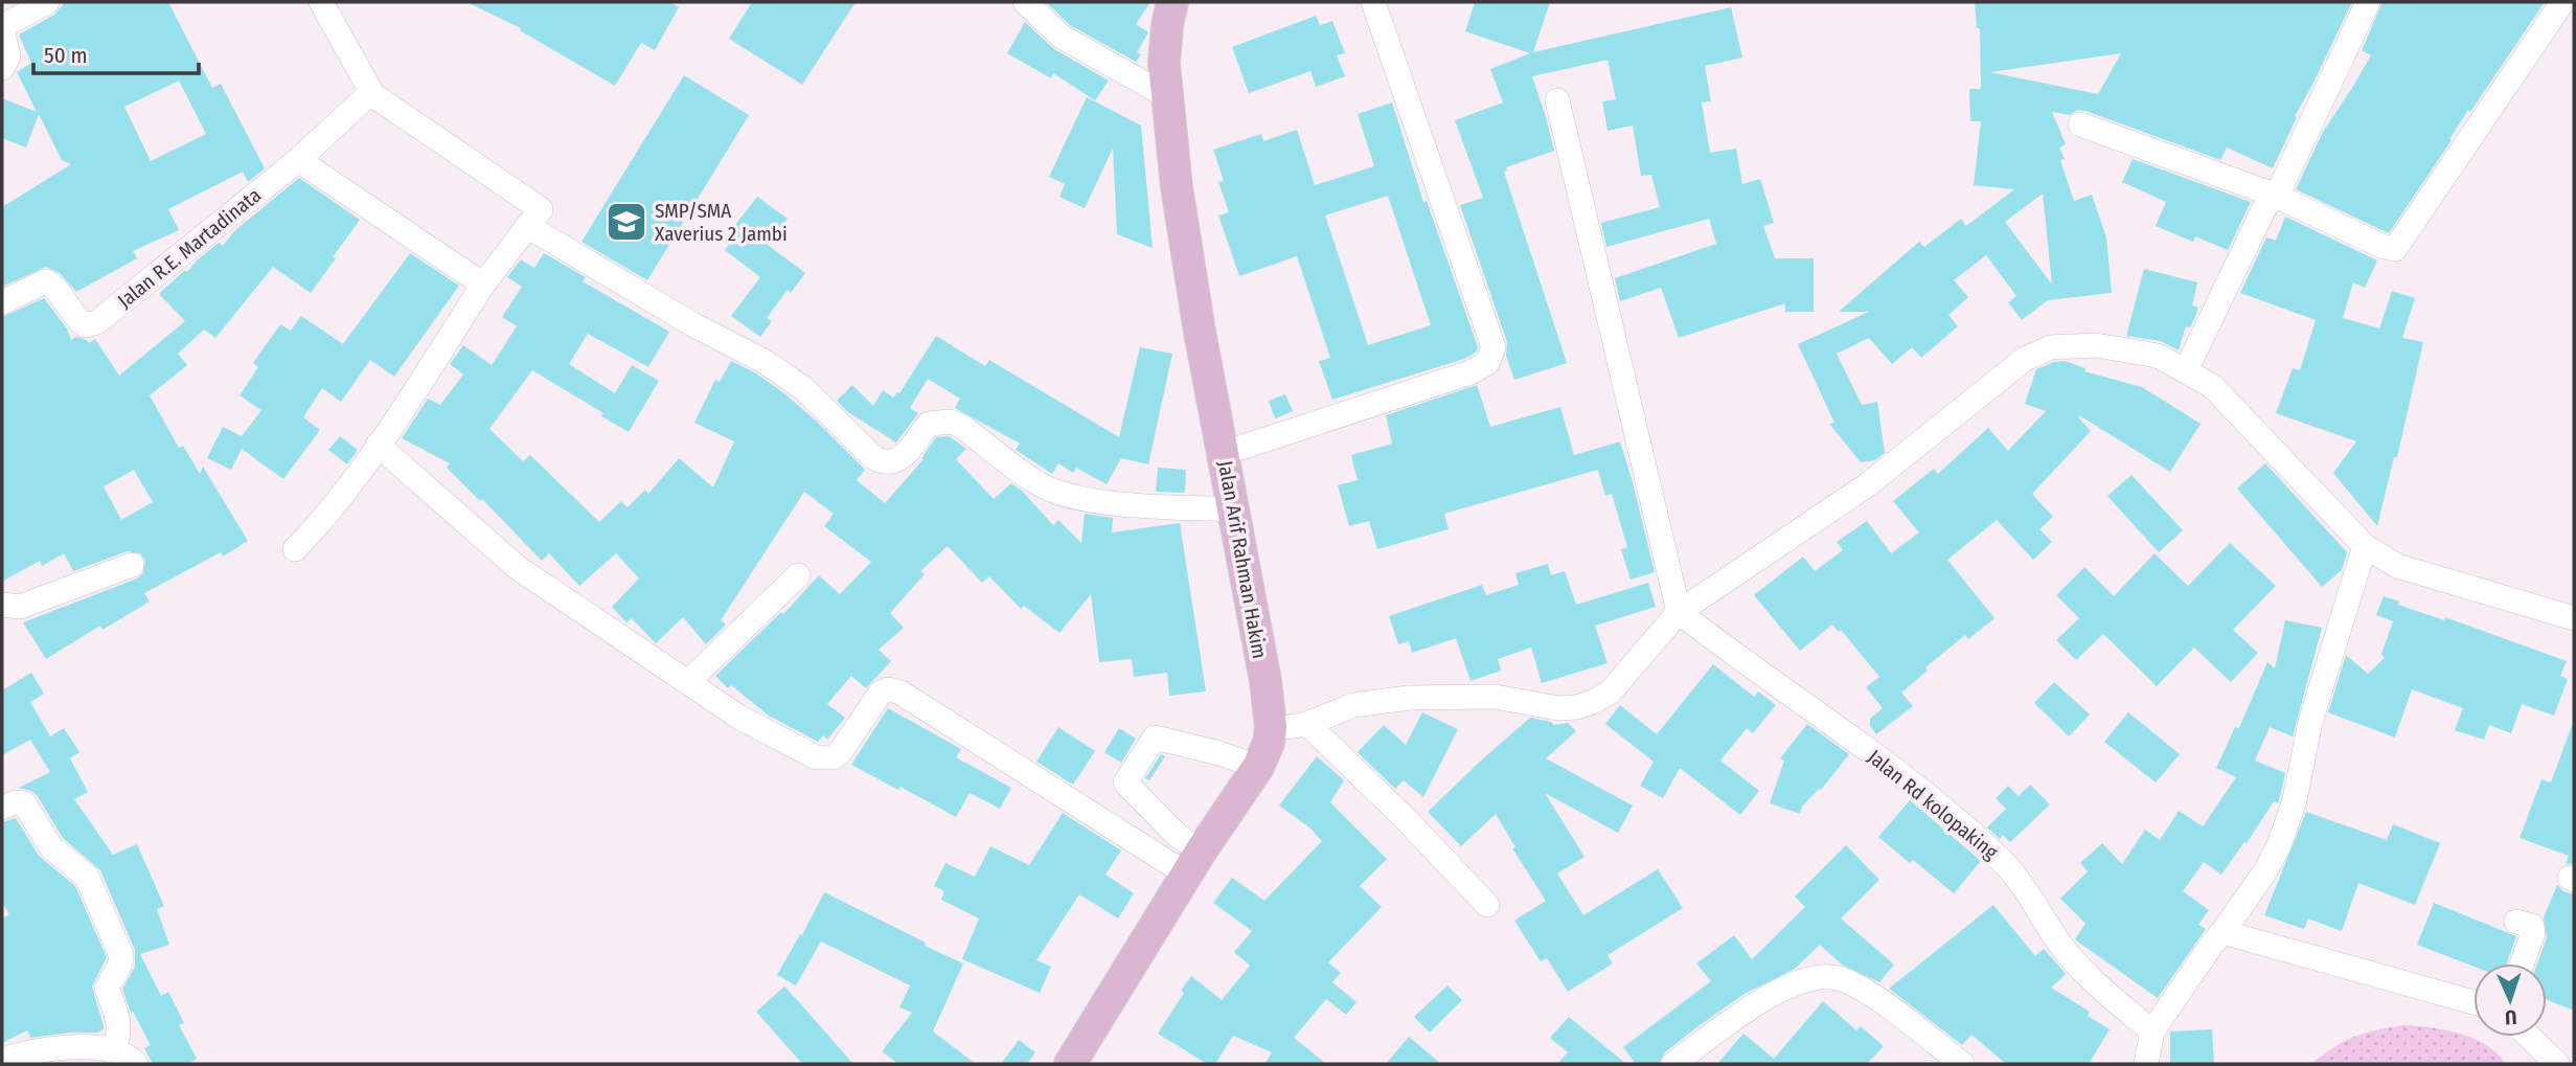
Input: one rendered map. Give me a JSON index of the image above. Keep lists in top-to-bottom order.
{
  "streets": {
    "main road": ["Jalan Arif Rahman Hakim"],
    "street": ["Jalan R.E. Martadinata", "Jalan Rd kolopaking"]
  },
  "places": {
    "school or university": ["SMP/SMA Xaverius 2 Jambi"]
  },
  "scale_bar": "50 m",
  "north": "bottom"
}
